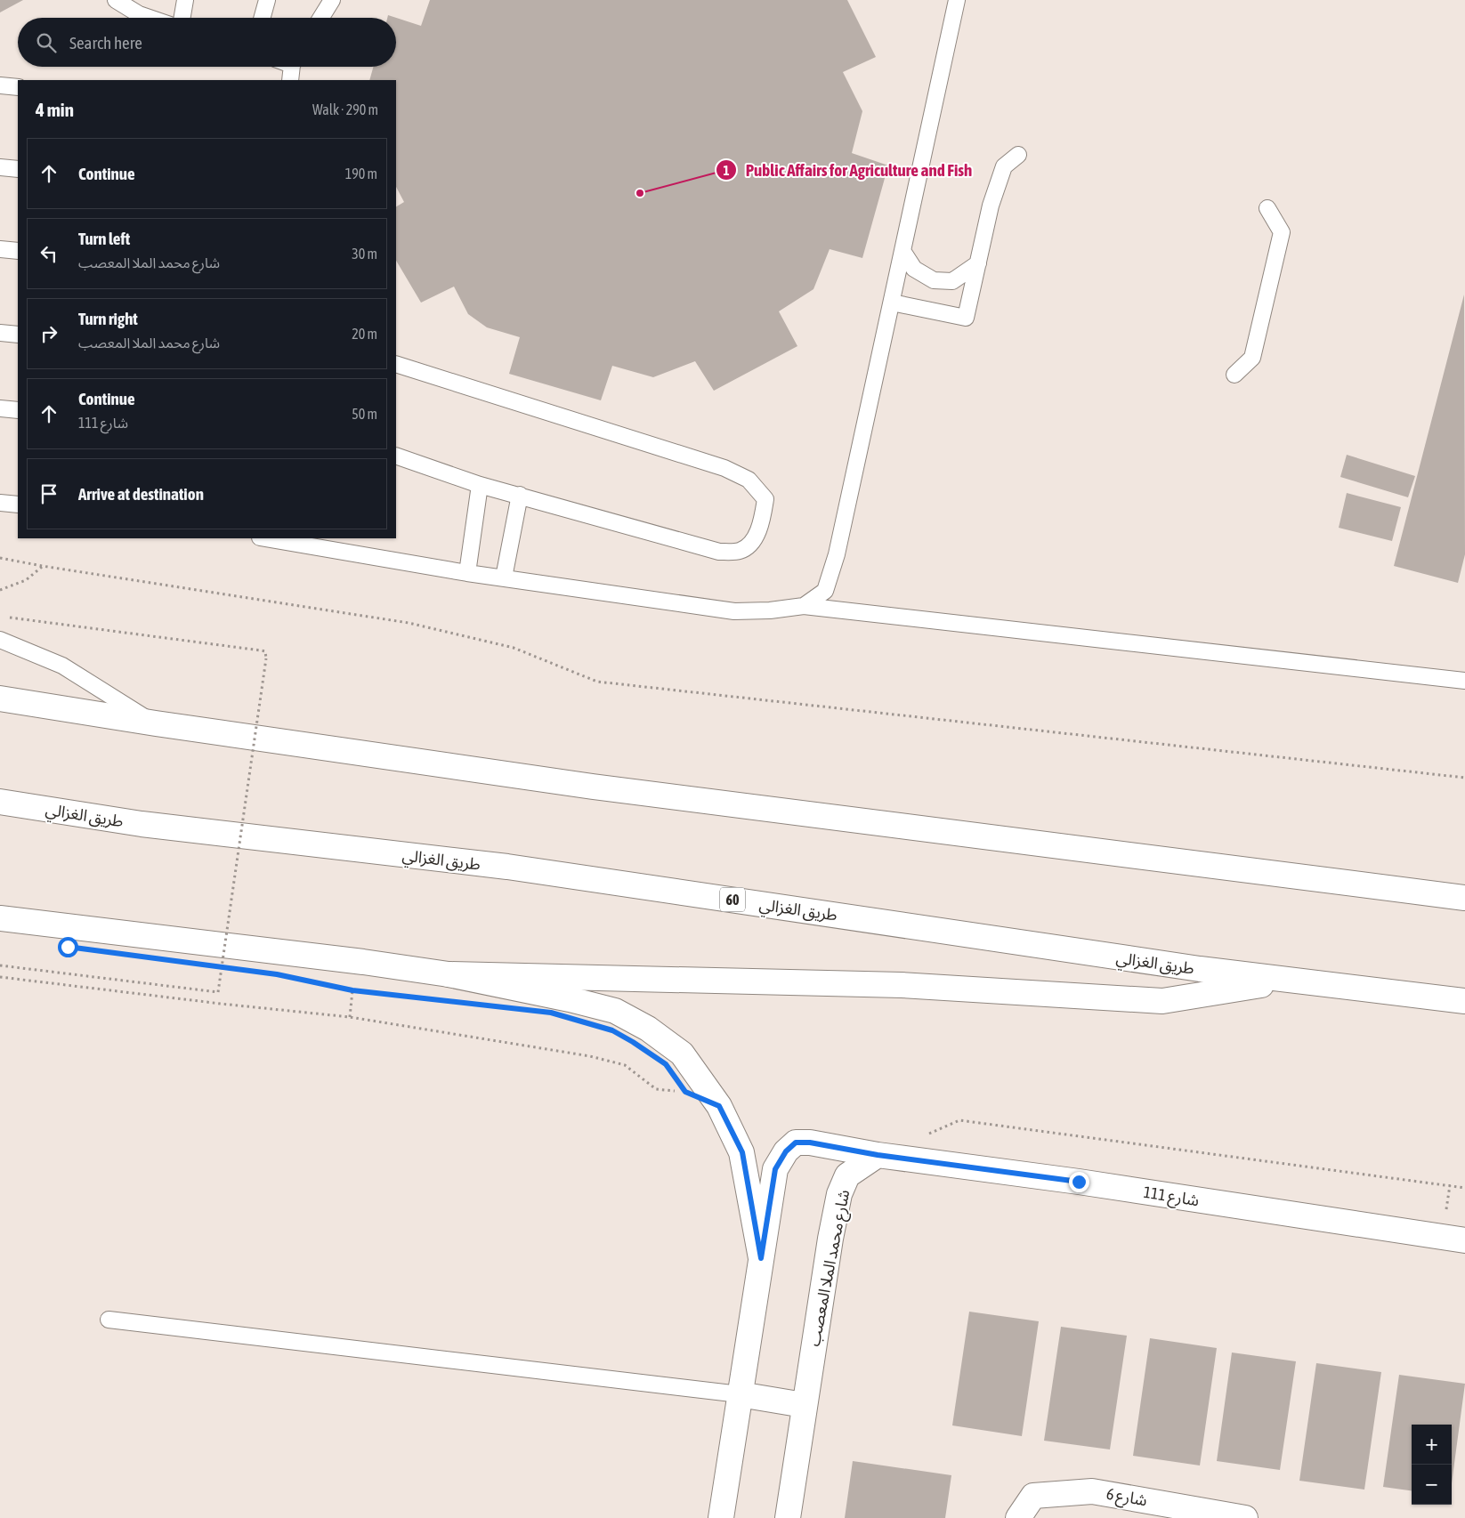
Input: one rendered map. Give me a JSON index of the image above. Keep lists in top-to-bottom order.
{
  "streets": {
    "main road": [
      "طريق الغزالي",
      "60",
      "شارع 111",
      "شارع محمد الملا المعصب",
      "شارع 6"
    ]
  },
  "crossings": [
    ["شارع 111", "شارع محمد الملا المعصب"]
  ],
  "places": ["Public Affairs for Agriculture and Fish"],
  "page": {
    "search": "Search here",
    "heading": ["4 min", "Walk · 290 m"],
    "list": [
      ["Continue", "190 m"],
      ["Turn left", "شارع محمد الملا المعصب", "30 m"],
      ["Turn right", "شارع محمد الملا المعصب", "20 m"],
      ["Continue", "شارع 111", "50 m"],
      "Arrive at destination"
    ],
    "map_buttons": ["+", "−"]
  }
}
